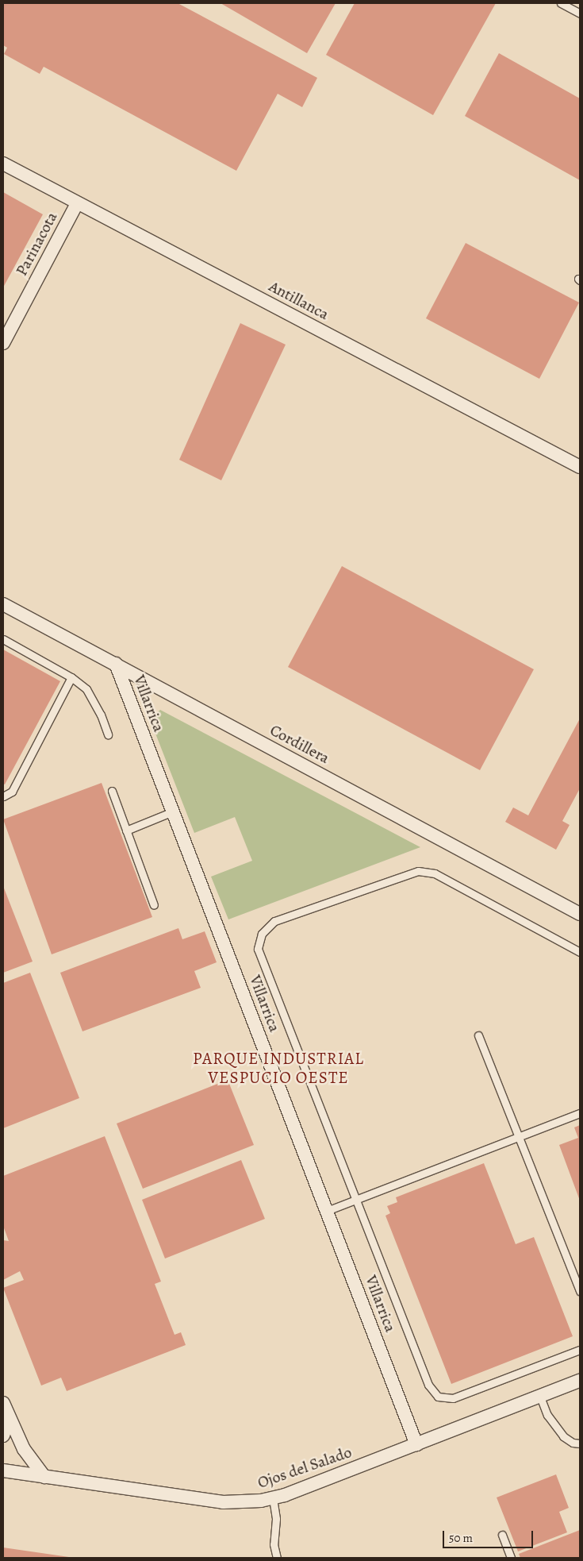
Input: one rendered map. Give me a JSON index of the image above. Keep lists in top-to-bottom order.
{
  "streets": {
    "street": [
      "Parinacota",
      "Antillanca",
      "Villarrica",
      "Cordillera",
      "Ojos del Salado"
    ]
  },
  "crossings": [
    ["Parinacota", "Antillanca"],
    ["Villarrica", "Cordillera"],
    ["Villarrica", "Ojos del Salado"]
  ],
  "districts": ["PARQUE INDUSTRIAL VESPUCIO OESTE"],
  "scale_bar": "50 m"
}
